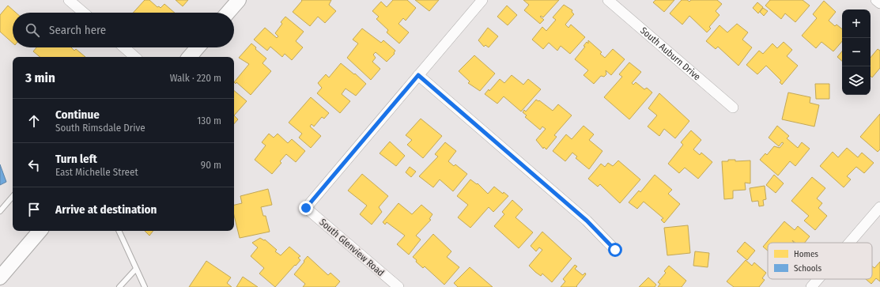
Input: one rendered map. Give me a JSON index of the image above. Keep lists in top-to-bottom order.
{
  "streets": {
    "street": ["South Auburn Drive", "South Glenview Road"]
  },
  "legend": ["Homes", "Schools"],
  "page": {
    "map_buttons": ["+", "−"],
    "search": "Search here",
    "heading": ["3 min", "Walk · 220 m"],
    "list": [
      ["Continue", "South Rimsdale Drive", "130 m"],
      ["Turn left", "East Michelle Street", "90 m"],
      "Arrive at destination"
    ]
  }
}
